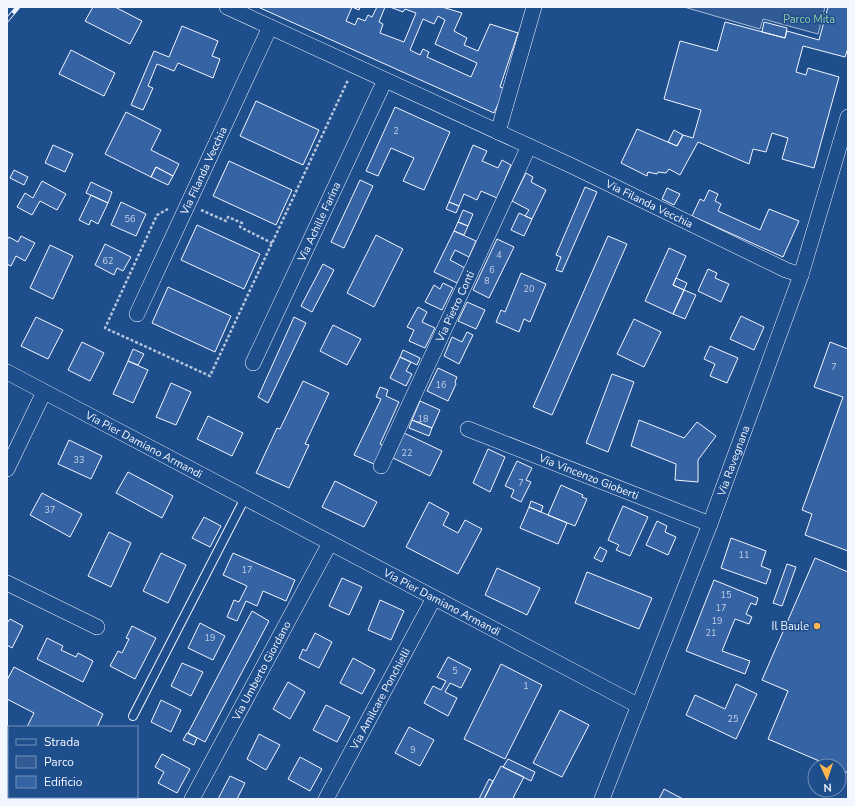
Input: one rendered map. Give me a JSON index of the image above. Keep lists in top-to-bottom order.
{
  "streets": {
    "street": [
      "Via Filanda Vecchia",
      "Via Achille Farina",
      "Via Pietro Conti",
      "Via Pier Damiano Armandi",
      "Via Ravegnana",
      "Via Vincenzo Gioberti",
      "Via Umberto Giordano",
      "Via Amilcare Ponchielli"
    ]
  },
  "crossings": [
    ["Via Filanda Vecchia", "Via Achille Farina"],
    ["Via Filanda Vecchia", "Via Pietro Conti"],
    ["Via Filanda Vecchia", "Via Ravegnana"],
    ["Via Pier Damiano Armandi", "Via Ravegnana"],
    ["Via Pier Damiano Armandi", "Via Umberto Giordano"],
    ["Via Pier Damiano Armandi", "Via Amilcare Ponchielli"],
    ["Via Ravegnana", "Via Vincenzo Gioberti"]
  ],
  "parks": ["Parco Mita"],
  "places": ["Il Baule"],
  "house_numbers": [
    "2",
    "56",
    "4",
    "62",
    "6",
    "8",
    "20",
    "7",
    "16",
    "18",
    "22",
    "33",
    "7",
    "37",
    "11",
    "17",
    "15",
    "17",
    "19",
    "21",
    "19",
    "5",
    "1",
    "25",
    "9"
  ],
  "legend": ["Strada", "Parco", "Edificio"],
  "north": "bottom"
}
